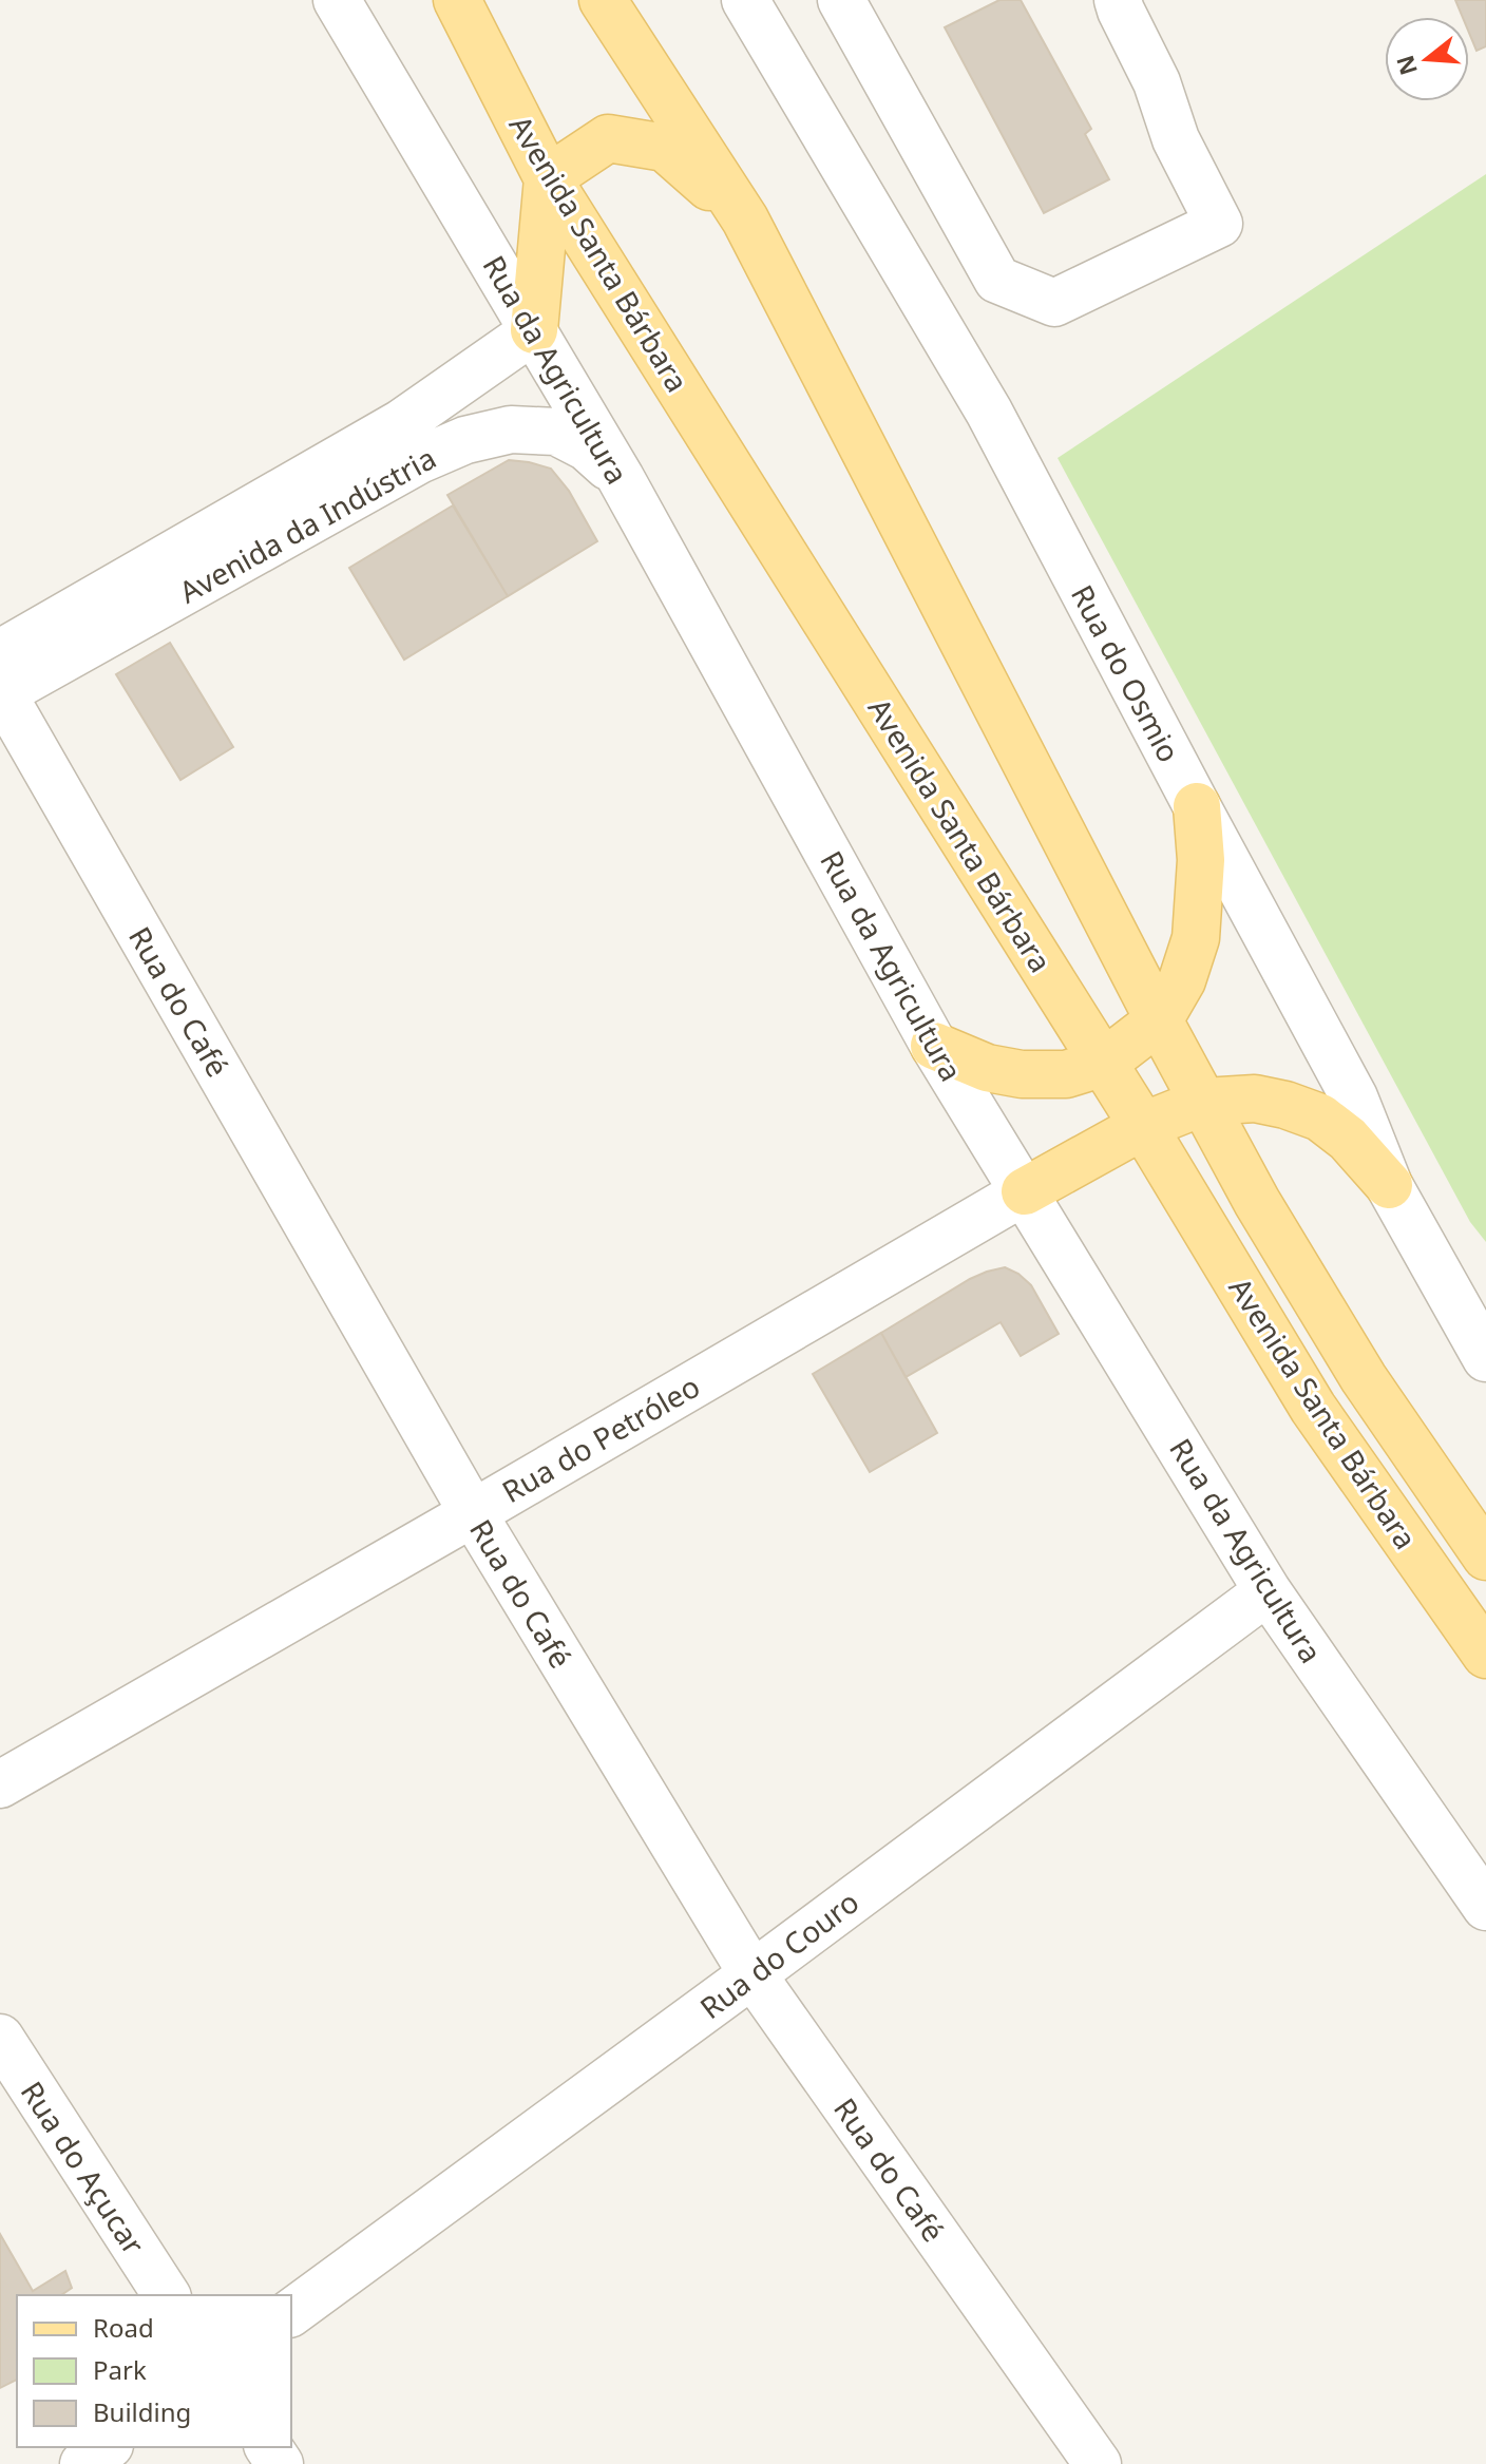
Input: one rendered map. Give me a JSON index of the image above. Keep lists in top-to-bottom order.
{
  "streets": {
    "main road": ["Avenida Santa Bárbara"],
    "street": [
      "Rua da Agricultura",
      "Avenida da Indústria",
      "Rua do Osmio",
      "Rua do Café",
      "Rua do Petróleo",
      "Rua do Couro",
      "Rua do Açucar"
    ]
  },
  "crossings": [
    ["Rua da Agricultura", "Avenida da Indústria"],
    ["Rua da Agricultura", "Rua do Petróleo"],
    ["Rua da Agricultura", "Rua do Couro"],
    ["Avenida da Indústria", "Rua do Café"],
    ["Rua do Café", "Rua do Petróleo"],
    ["Rua do Café", "Rua do Couro"]
  ],
  "legend": ["Road", "Park", "Building"],
  "north": "left"
}
